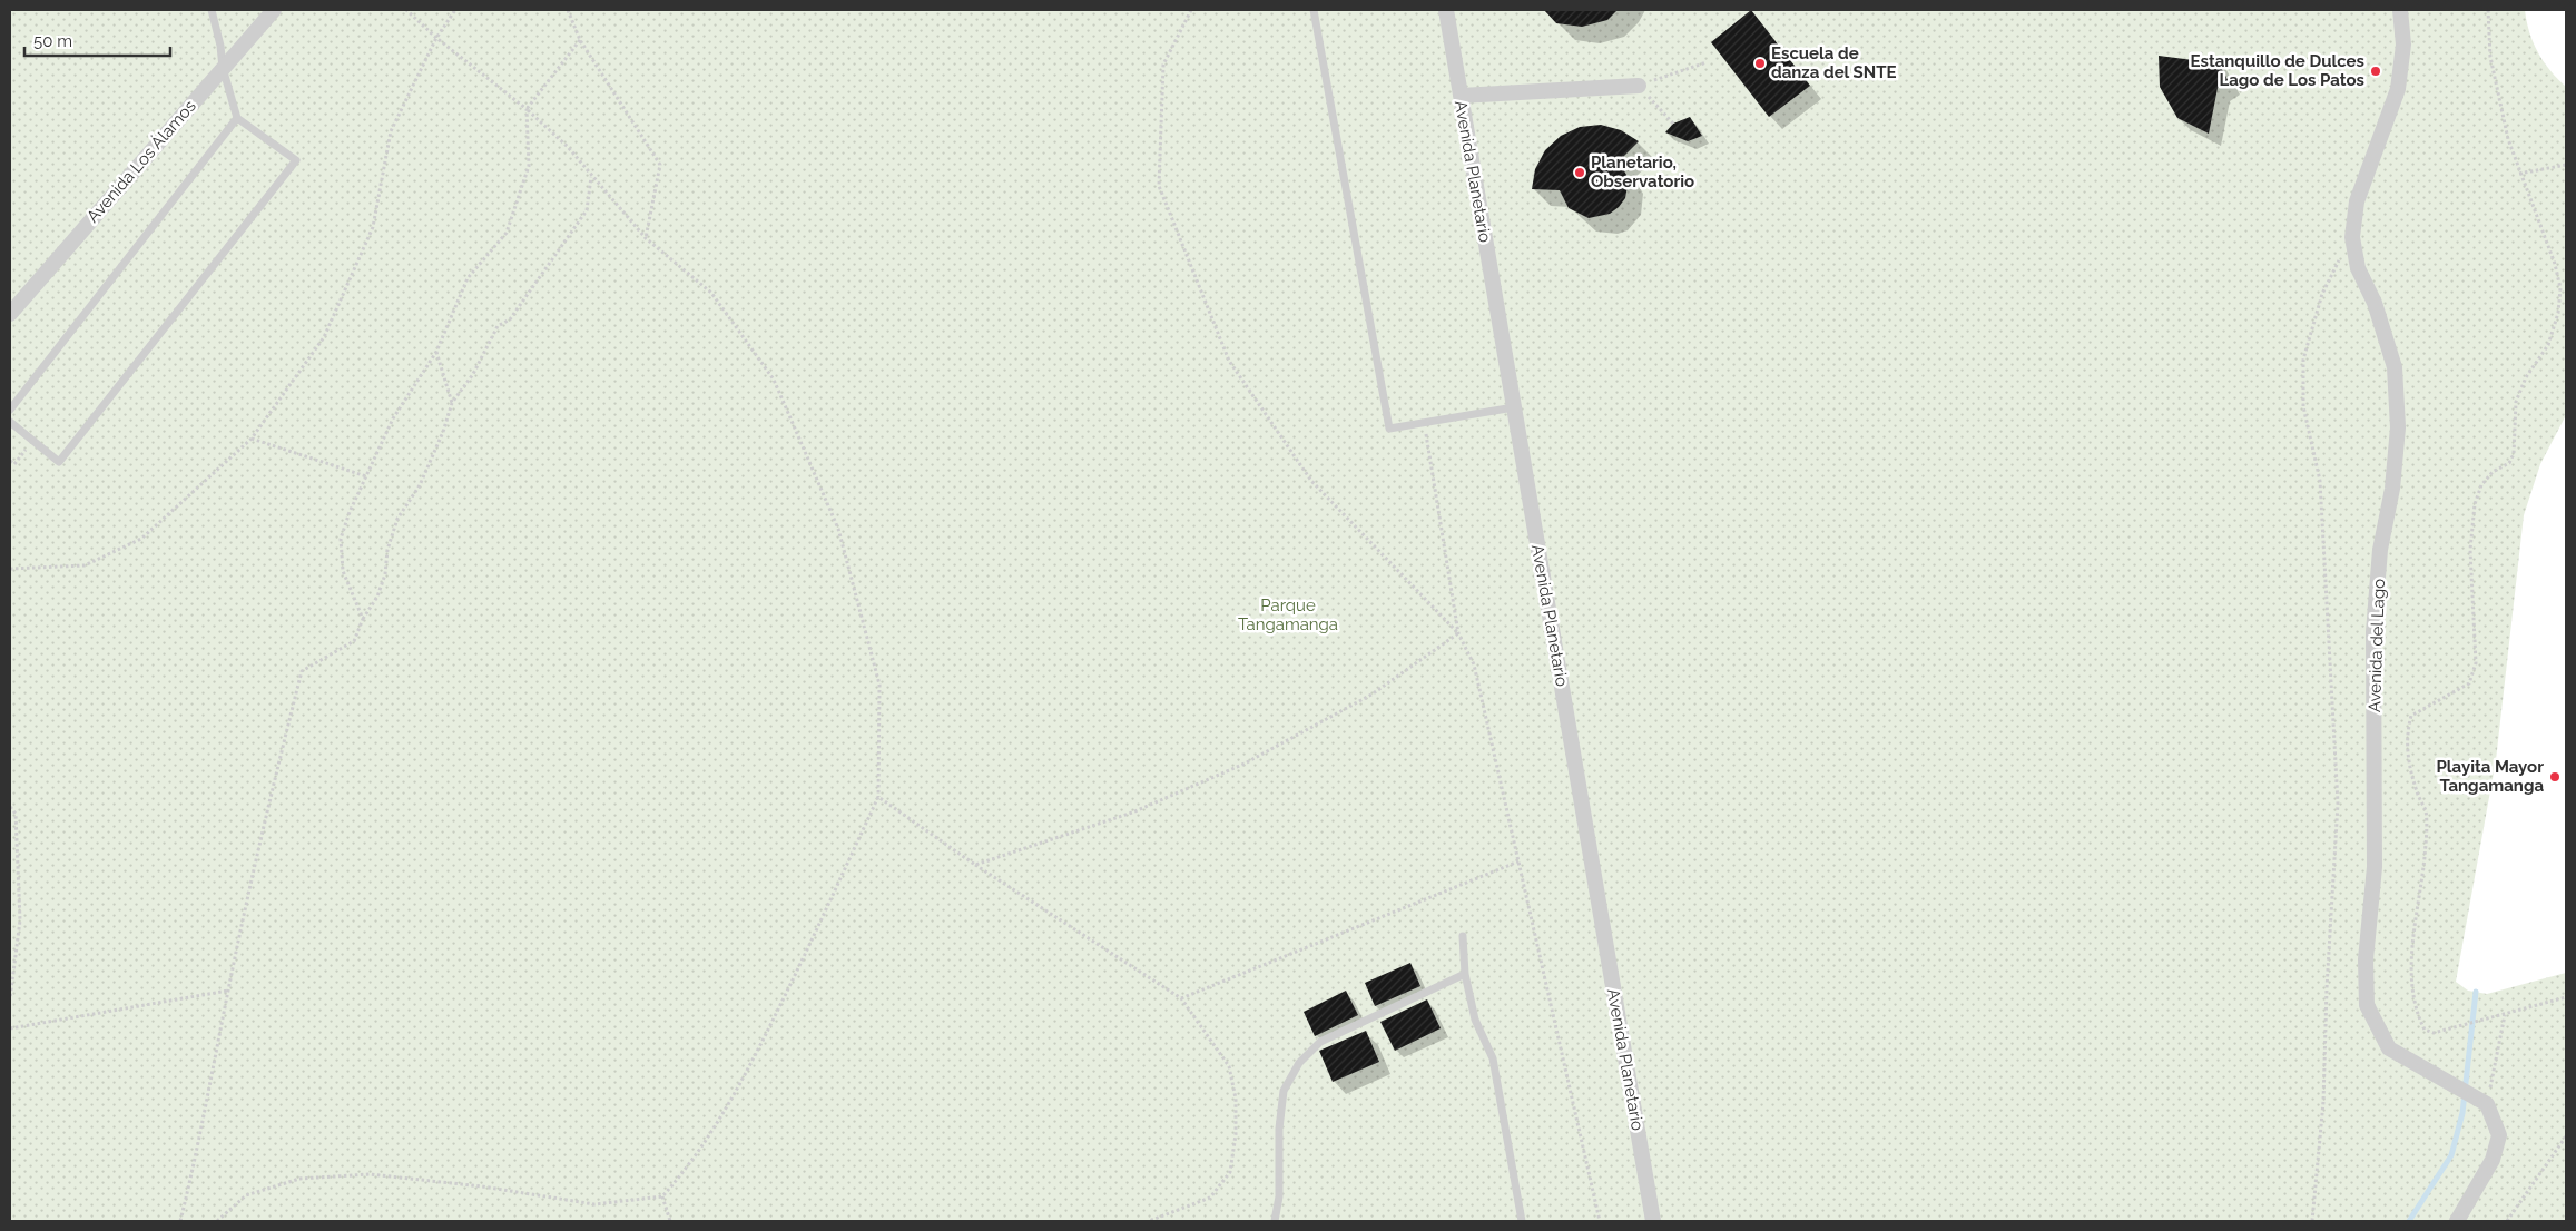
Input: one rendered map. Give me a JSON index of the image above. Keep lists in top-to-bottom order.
{
  "streets": {
    "street": ["Avenida Los Álamos", "Avenida Planetario", "Avenida del Lago"]
  },
  "parks": ["Parque Tangamanga"],
  "places": [
    "Escuela de danza del SNTE",
    "Estanquillo de Dulces Lago de Los Patos",
    "Planetario, Observatorio",
    "Playita Mayor Tangamanga"
  ],
  "scale_bar": "50 m"
}
